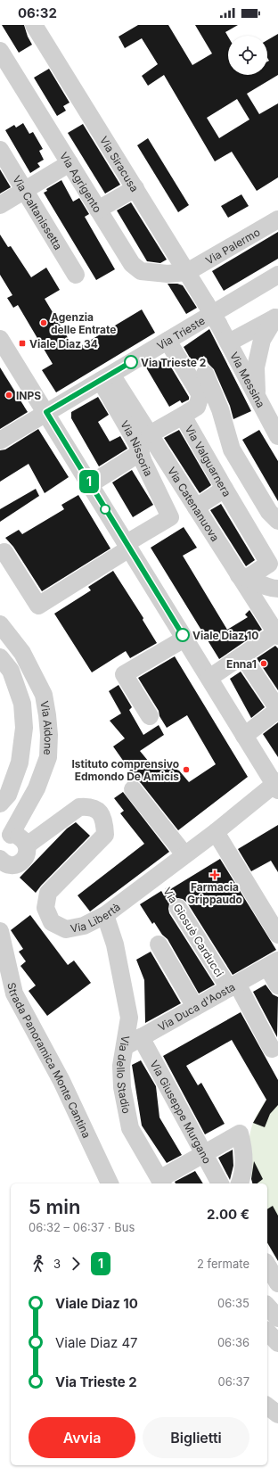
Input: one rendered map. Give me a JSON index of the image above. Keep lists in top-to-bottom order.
{
  "streets": {
    "street": [
      "Via Siracusa",
      "Via Agrigento",
      "Via Caltanissetta",
      "Via Palermo",
      "Via Trieste",
      "Via Messina",
      "Via Nissoria",
      "Via Valguarnera",
      "Via Catenanuova",
      "Via Aidone",
      "Via Libertà",
      "Via Giosuè Carducci",
      "Via Duca d'Aosta",
      "Strada Panoramica Monte Cantina",
      "Via dello Stadio",
      "Via Giuseppe Murgano"
    ]
  },
  "crossings": [
    ["Via Siracusa", "Via Agrigento"],
    ["Via Siracusa", "Via Palermo"],
    ["Via Siracusa", "Via Messina"],
    ["Via Agrigento", "Via Palermo"],
    ["Via Trieste", "Via Nissoria"],
    ["Via Trieste", "Via Valguarnera"],
    ["Via Trieste", "Via Catenanuova"],
    ["Via Nissoria", "Via Catenanuova"],
    ["Via Valguarnera", "Via Catenanuova"],
    ["Via Libertà", "Via Giosuè Carducci"],
    ["Via Libertà", "Via dello Stadio"],
    ["Via Giosuè Carducci", "Via Duca d'Aosta"],
    ["Via Duca d'Aosta", "Via dello Stadio"],
    ["Via Duca d'Aosta", "Via Giuseppe Murgano"]
  ],
  "places": {
    "other": [
      "Agenzia delle Entrate",
      "Via Trieste 2",
      "INPS",
      "Viale Diaz 10",
      "Enna1",
      "Istituto comprensivo Edmondo De Amicis"
    ],
    "transit": ["Viale Diaz 34"],
    "health": ["Farmacia Grippaudo"]
  },
  "lines": ["bus line 1"],
  "page": {
    "status": "06:32",
    "on_map": "1",
    "heading": ["5 min", "06:32 – 06:37 · Bus", "2.00 €"],
    "legs": ["3", "1", "2 fermate"],
    "list": [
      {
        "name": "Viale Diaz 10",
        "value": "06:35"
      },
      {
        "name": "Viale Diaz 47",
        "value": "06:36"
      },
      {
        "name": "Via Trieste 2",
        "value": "06:37"
      }
    ],
    "buttons": ["Avvia", "Biglietti"]
  }
}
